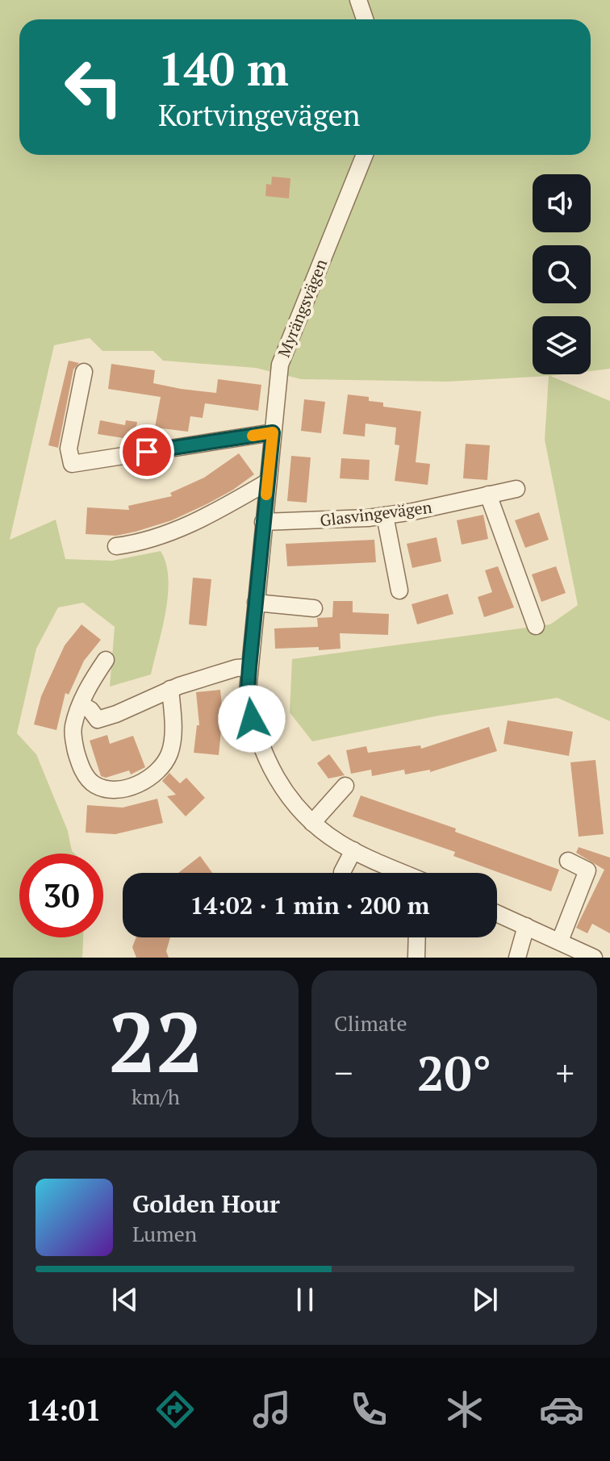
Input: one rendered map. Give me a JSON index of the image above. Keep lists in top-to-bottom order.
{
  "streets": {
    "street": ["Myrängsvägen", "Glasvingevägen"]
  },
  "crossings": [
    ["Myrängsvägen", "Glasvingevägen"]
  ],
  "page": {
    "turn": ["140 m", "Kortvingevägen"],
    "limit": "30",
    "trip": "14:02 · 1 min · 200 m",
    "tile": [
      ["22", "km/h"],
      "Climate"
    ],
    "heat": ["−", "20°", "+"],
    "song": ["Golden Hour", "Lumen"],
    "tabs": "14:01"
  }
}
